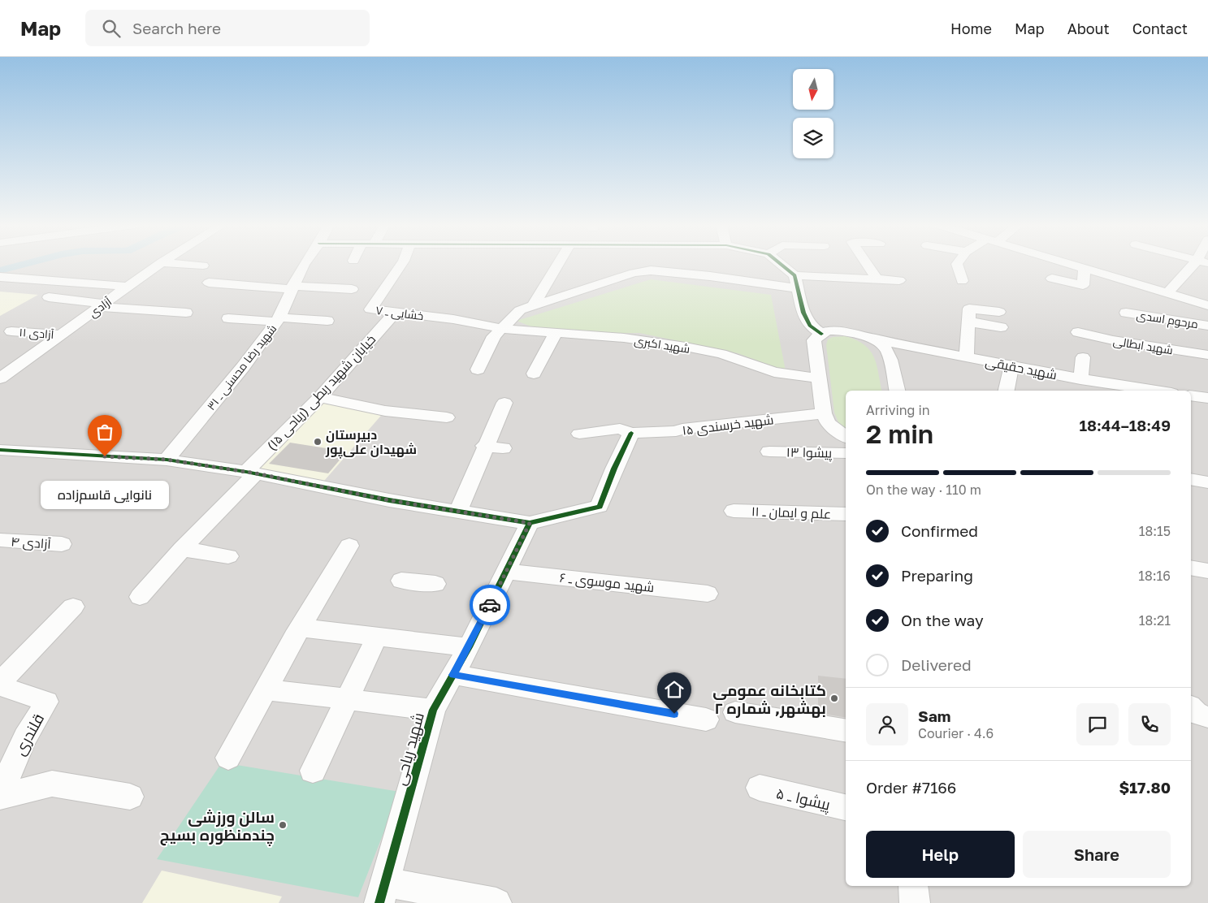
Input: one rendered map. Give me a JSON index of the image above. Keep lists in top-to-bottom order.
{
  "streets": {
    "street": [
      "آزادی",
      "خشایی ـ ۷",
      "مرحوم اسدی",
      "آزادی ۱۱",
      "شهید اکبری",
      "شهید ابطالی",
      "شهید رضا محسنی ـ ۳۱",
      "شهید حقیقی",
      "خیابان شهید ربطی (ریاحی ۱۵)",
      "شهید خرسندی ۱۵",
      "پیشوا ۱۳",
      "علم و ایمان ـ ۱۱",
      "آزادی ۴",
      "شهید موسوی ـ ۶",
      "قلندری",
      "شهید ریاحی",
      "پیشوا ـ ۵"
    ]
  },
  "crossings": [
    ["آزادی", "آزادی ۱۱"],
    ["خشایی ـ ۷", "شهید اکبری"],
    ["خشایی ـ ۷", "خیابان شهید ربطی (ریاحی ۱۵)"],
    ["شهید موسوی ـ ۶", "شهید ریاحی"]
  ],
  "places": [
    "دبیرستان شهیدان علی‌پور",
    "نانوایی قاسم‌زاده",
    "کتابخانه عمومی بهشهر, شماره ۲",
    "سالن ورزشی چندمنظوره بسیج"
  ],
  "north": "bottom",
  "page": {
    "header": "Map",
    "search": "Search here",
    "nav": [
      "Home",
      "Map",
      "About",
      "Contact"
    ],
    "heading": ["2 min", "Arriving in", "18:44–18:49"],
    "panel": [
      "Sam",
      "Courier · 4.6",
      "Order #7166",
      "$17.80"
    ],
    "bar": "On the way · 110 m",
    "bubble": "نانوایی قاسم‌زاده",
    "list": [
      ["Confirmed", "18:15"],
      ["Preparing", "18:16"],
      ["On the way", "18:21"],
      "Delivered"
    ],
    "buttons": ["Help", "Share"]
  }
}
